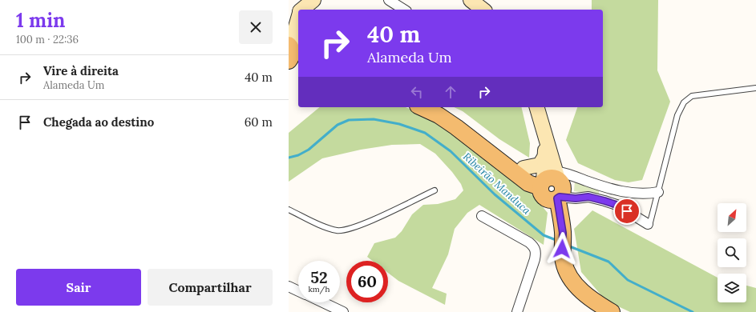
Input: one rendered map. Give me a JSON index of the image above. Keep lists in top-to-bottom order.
{
  "water": ["Ribeirão Manduca"],
  "north": "top right",
  "page": {
    "heading": ["1 min", "100 m · 22:36"],
    "turn": ["40 m", "Alameda Um"],
    "list": [
      {
        "name": "Vire à direita",
        "note": "Alameda Um",
        "value": "40 m"
      },
      {
        "name": "Chegada ao destino",
        "value": "60 m"
      }
    ],
    "speed": "52 km/h",
    "limit": "60",
    "buttons": ["Sair", "Compartilhar"]
  }
}
